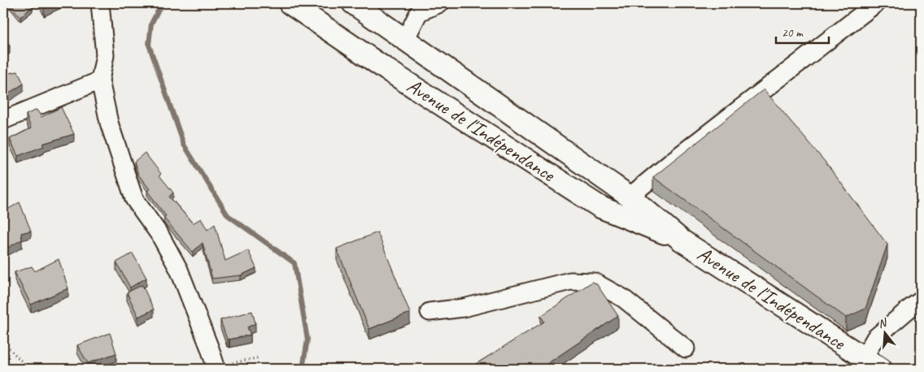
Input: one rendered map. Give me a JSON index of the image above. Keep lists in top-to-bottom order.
{
  "streets": {
    "main road": ["Avenue de l'Indépendance"]
  },
  "scale_bar": "20 m",
  "north": "top"
}
